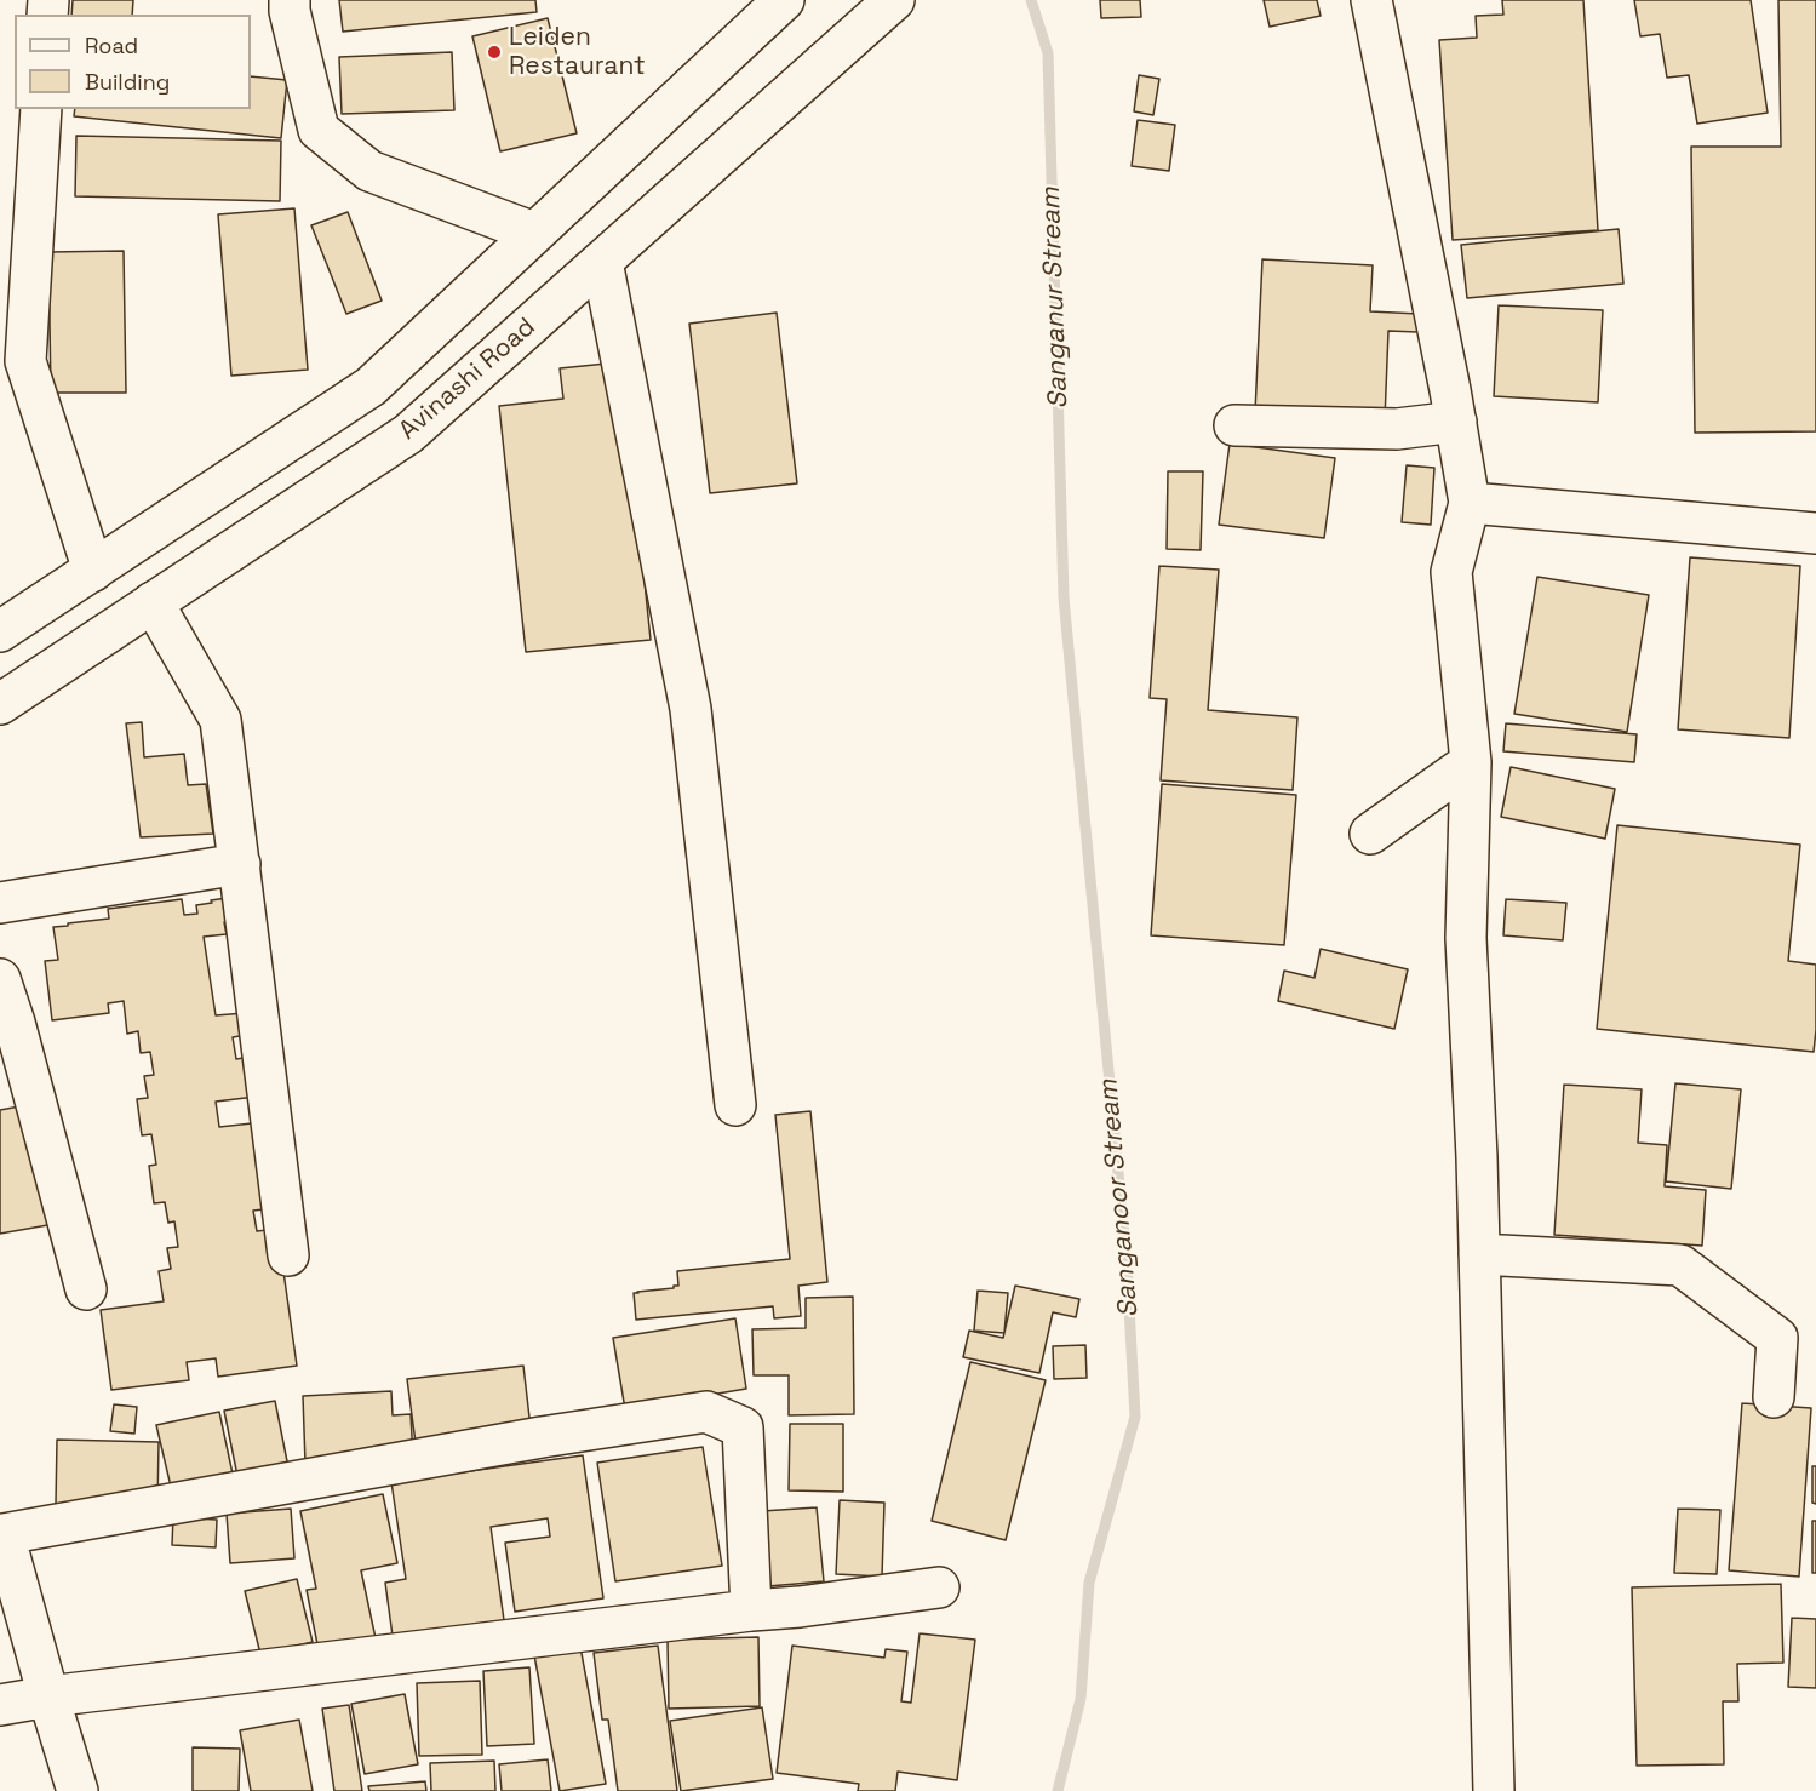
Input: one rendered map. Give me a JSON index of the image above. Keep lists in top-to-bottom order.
{
  "streets": {
    "street": ["Avinashi Road"]
  },
  "water": ["Sanganur Stream", "Sanganoor Stream"],
  "places": ["Leiden Restaurant"],
  "legend": ["Road", "Building"]
}
